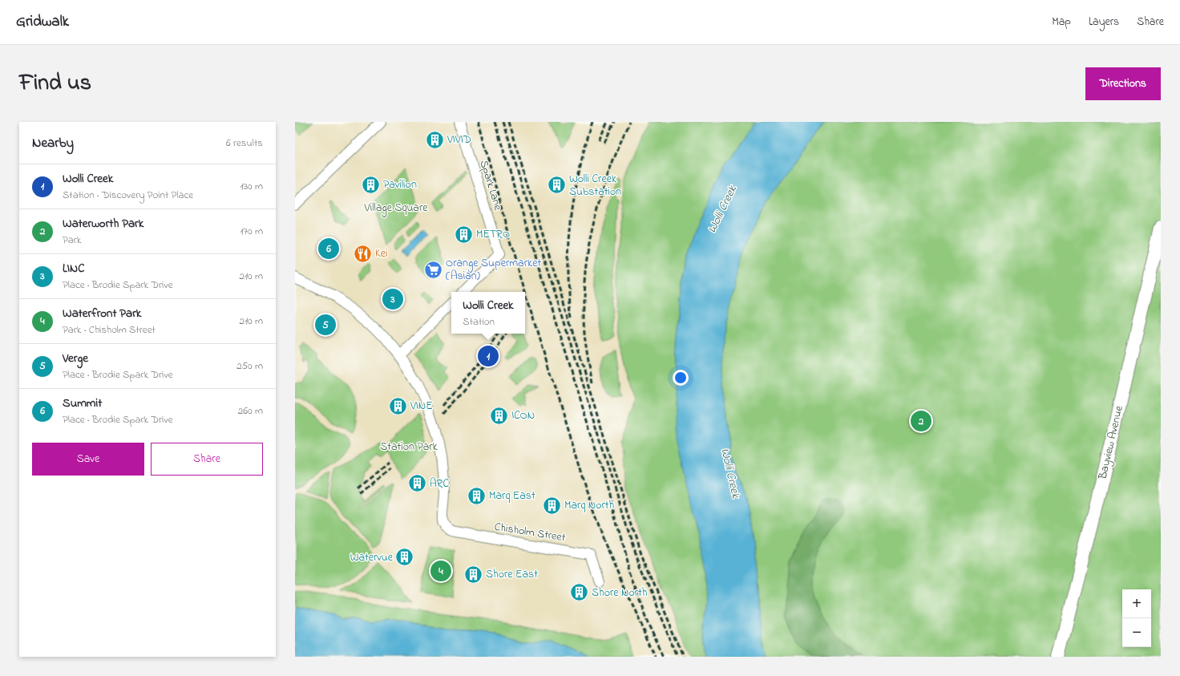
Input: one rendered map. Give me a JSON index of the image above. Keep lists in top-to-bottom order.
{
  "streets": {
    "main road": ["Bayview Avenue"],
    "street": ["Spark Lane", "Chisholm Street"]
  },
  "water": ["Wolli Creek"],
  "parks": ["Village Square", "Station Park"],
  "places": {
    "building": [
      "VIVID",
      "Pavilion",
      "Wolli Creek Substation",
      "METRO",
      "VINE",
      "ICON",
      "ARC",
      "Marq East",
      "Marq North",
      "Watervue",
      "Shore East",
      "Shore North"
    ],
    "restaurant": ["Kei"],
    "supermarket": ["Orange Supermarket (Asian)"]
  },
  "page": {
    "header": "Gridwalk",
    "nav": ["Map", "Layers", "Share"],
    "title": "Find us",
    "buttons": [
      "Directions",
      ["Save", "Share"]
    ],
    "heading": ["Nearby", "6 results"],
    "list": [
      {
        "mark": "1",
        "name": "Wolli Creek",
        "note": "Station · Discovery Point Place",
        "value": "130 m"
      },
      {
        "mark": "2",
        "name": "Waterworth Park",
        "note": "Park",
        "value": "170 m"
      },
      {
        "mark": "3",
        "name": "LINC",
        "note": "Place · Brodie Spark Drive",
        "value": "210 m"
      },
      {
        "mark": "4",
        "name": "Waterfront Park",
        "note": "Park · Chisholm Street",
        "value": "210 m"
      },
      {
        "mark": "5",
        "name": "Verge",
        "note": "Place · Brodie Spark Drive",
        "value": "250 m"
      },
      {
        "mark": "6",
        "name": "Summit",
        "note": "Place · Brodie Spark Drive",
        "value": "260 m"
      }
    ],
    "pins": [
      "6",
      "3",
      "5",
      "1",
      "2",
      "4"
    ],
    "popup": ["Wolli Creek", "Station"],
    "map_buttons": ["+", "−"]
  }
}
